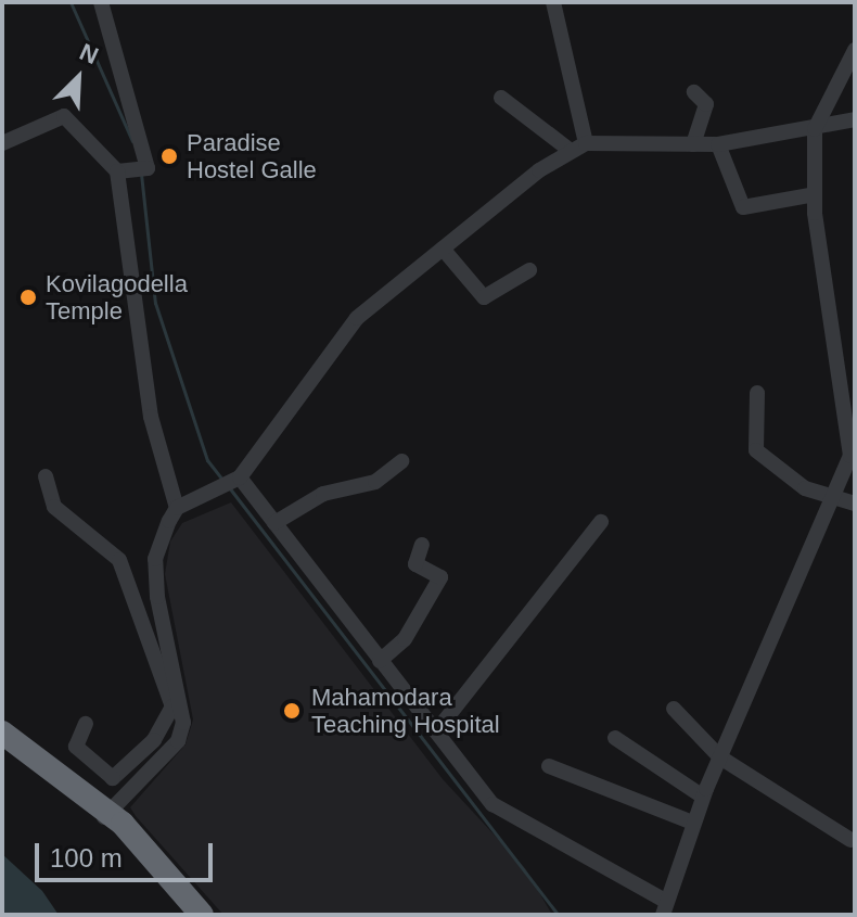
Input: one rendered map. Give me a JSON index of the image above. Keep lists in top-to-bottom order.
{
  "places": ["Paradise Hostel Galle", "Kovilagodella Temple", "Mahamodara Teaching Hospital"],
  "scale_bar": "100 m",
  "north": "top right"
}
